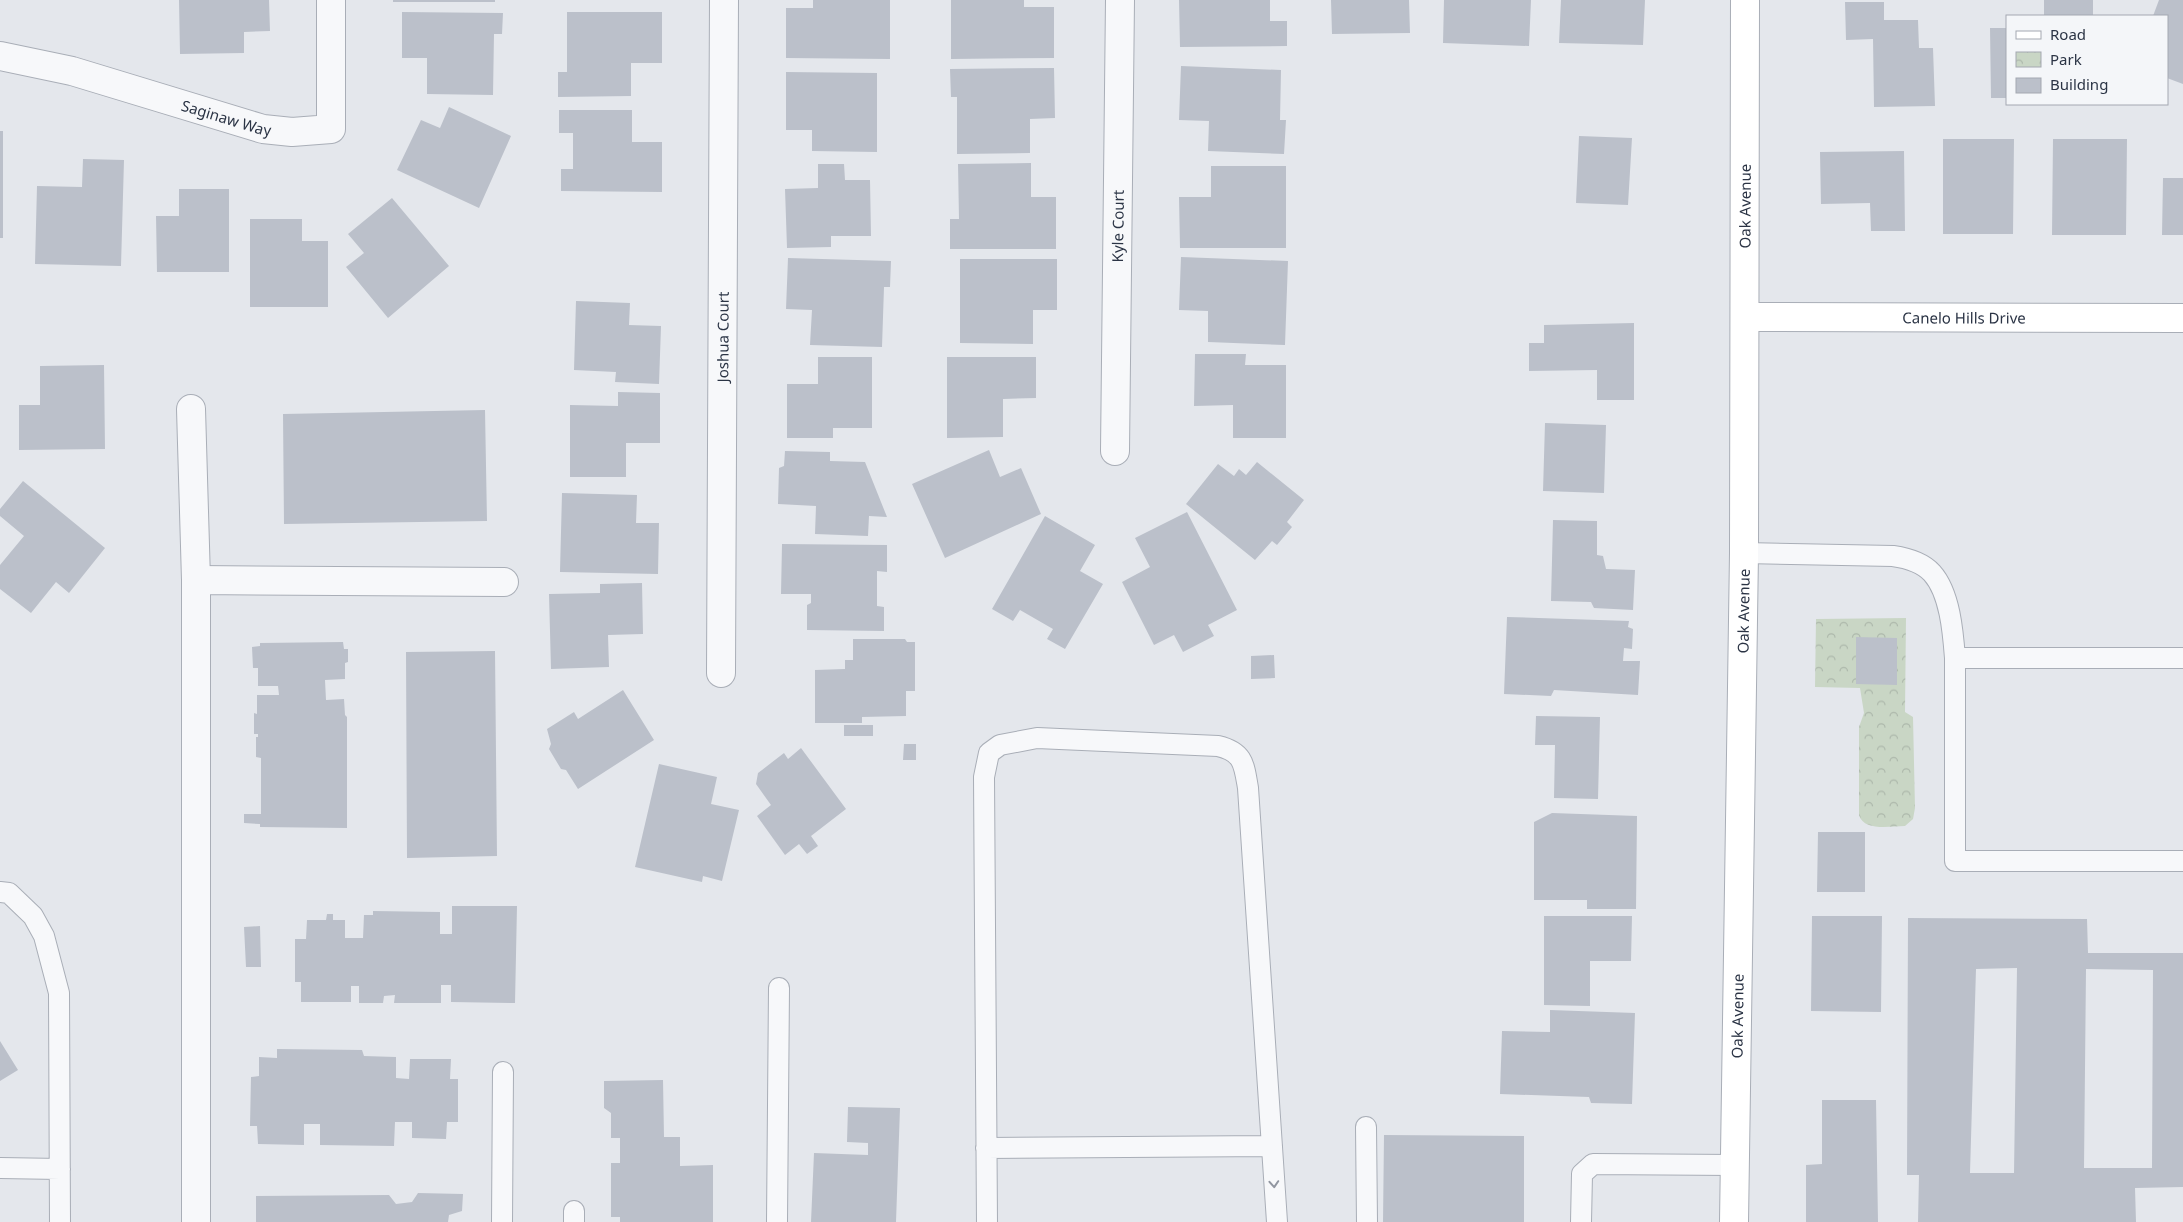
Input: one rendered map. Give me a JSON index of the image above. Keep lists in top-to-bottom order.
{
  "streets": {
    "main road": ["Oak Avenue", "Canelo Hills Drive"],
    "street": ["Saginaw Way", "Kyle Court", "Joshua Court"]
  },
  "crossings": [
    ["Oak Avenue", "Canelo Hills Drive"]
  ],
  "legend": ["Road", "Park", "Building"]
}
